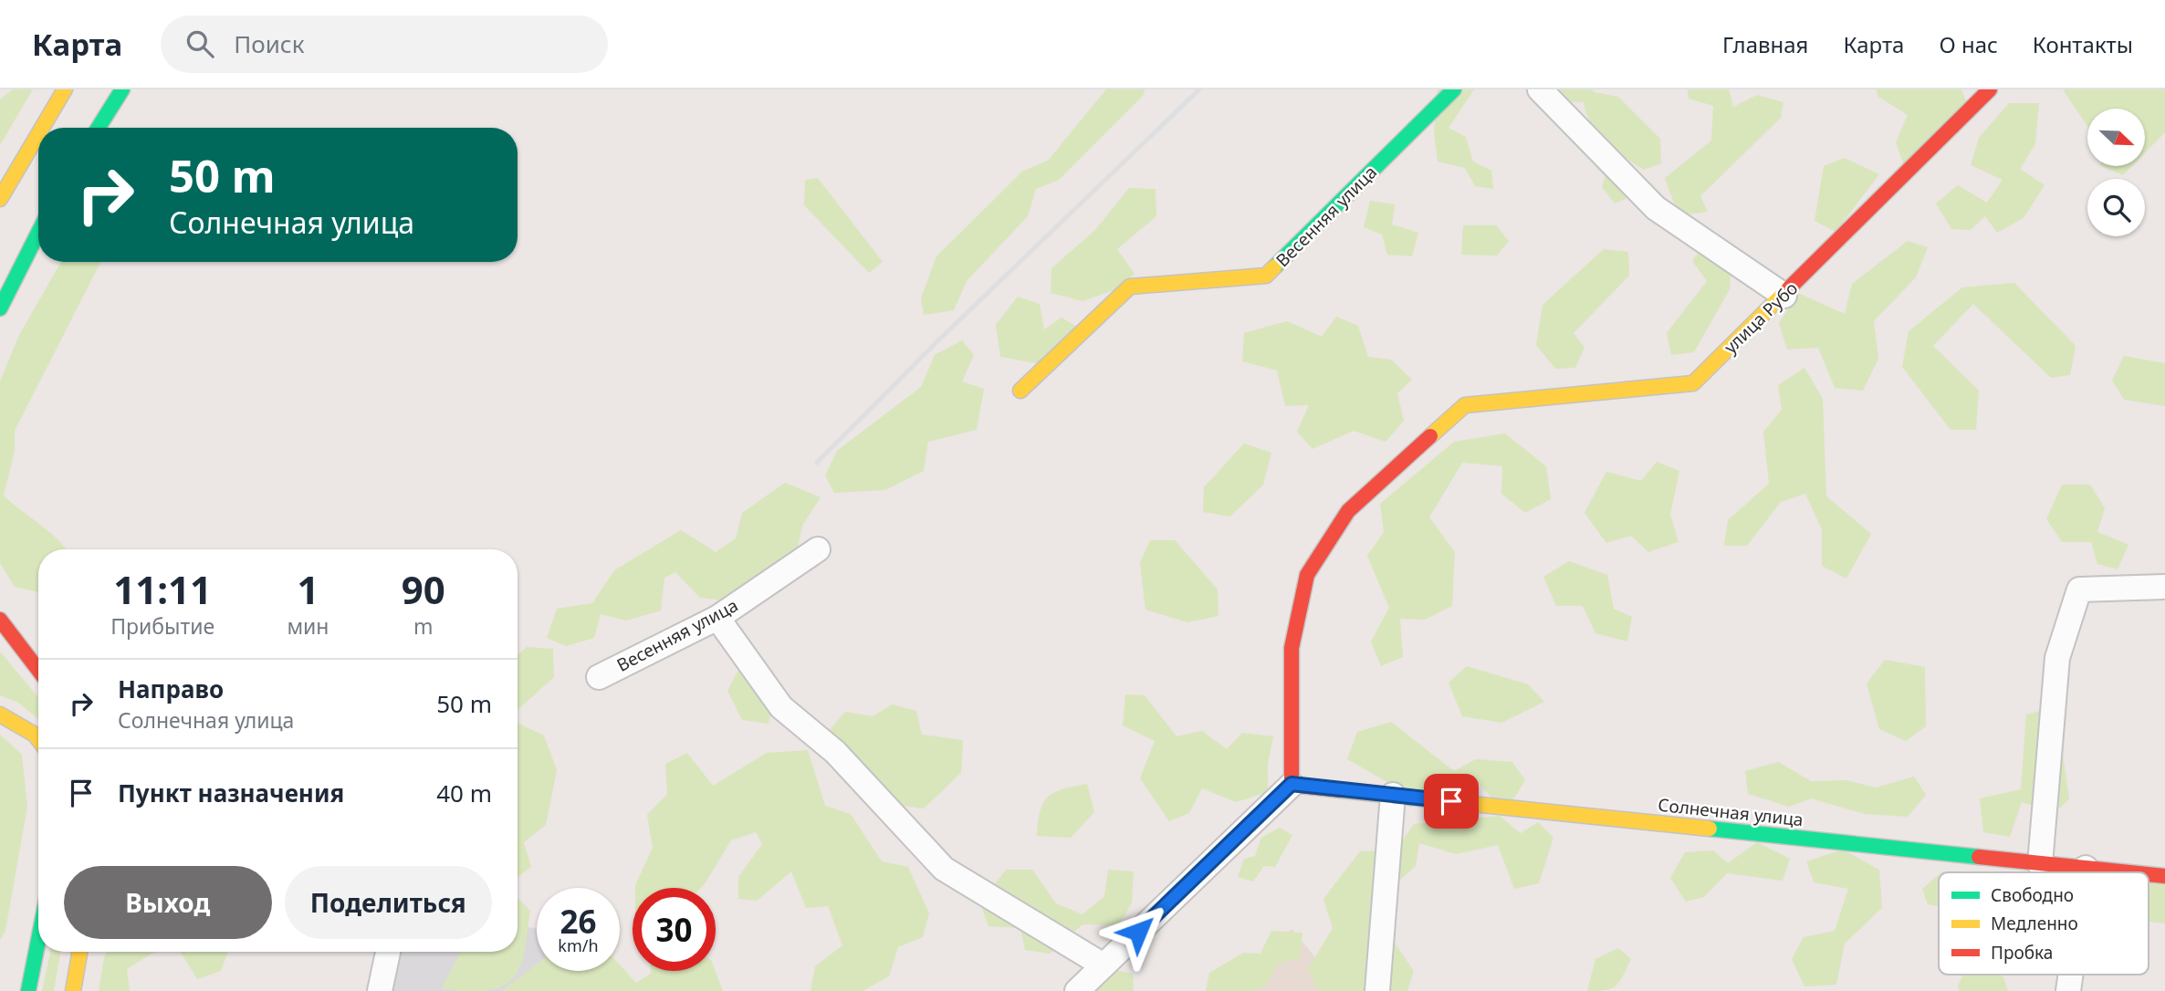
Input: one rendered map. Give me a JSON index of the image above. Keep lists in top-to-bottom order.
{
  "streets": {
    "street": ["Весенняя улица", "улица Рубо", "Солнечная улица"]
  },
  "crossings": [
    ["улица Рубо", "Солнечная улица"]
  ],
  "legend": ["Свободно", "Медленно", "Пробка"],
  "north": "bottom right",
  "page": {
    "header": "Карта",
    "search": "Поиск",
    "nav": [
      "Главная",
      "Карта",
      "О нас",
      "Контакты"
    ],
    "turn": ["50 m", "Солнечная улица"],
    "eta": [
      "11:11",
      "Прибытие",
      "1",
      "мин",
      "90",
      "m"
    ],
    "list": [
      {
        "name": "Направо",
        "note": "Солнечная улица",
        "value": "50 m"
      },
      {
        "name": "Пункт назначения",
        "value": "40 m"
      }
    ],
    "buttons": ["Выход", "Поделиться"],
    "speed": "26 km/h",
    "limit": "30"
  }
}
